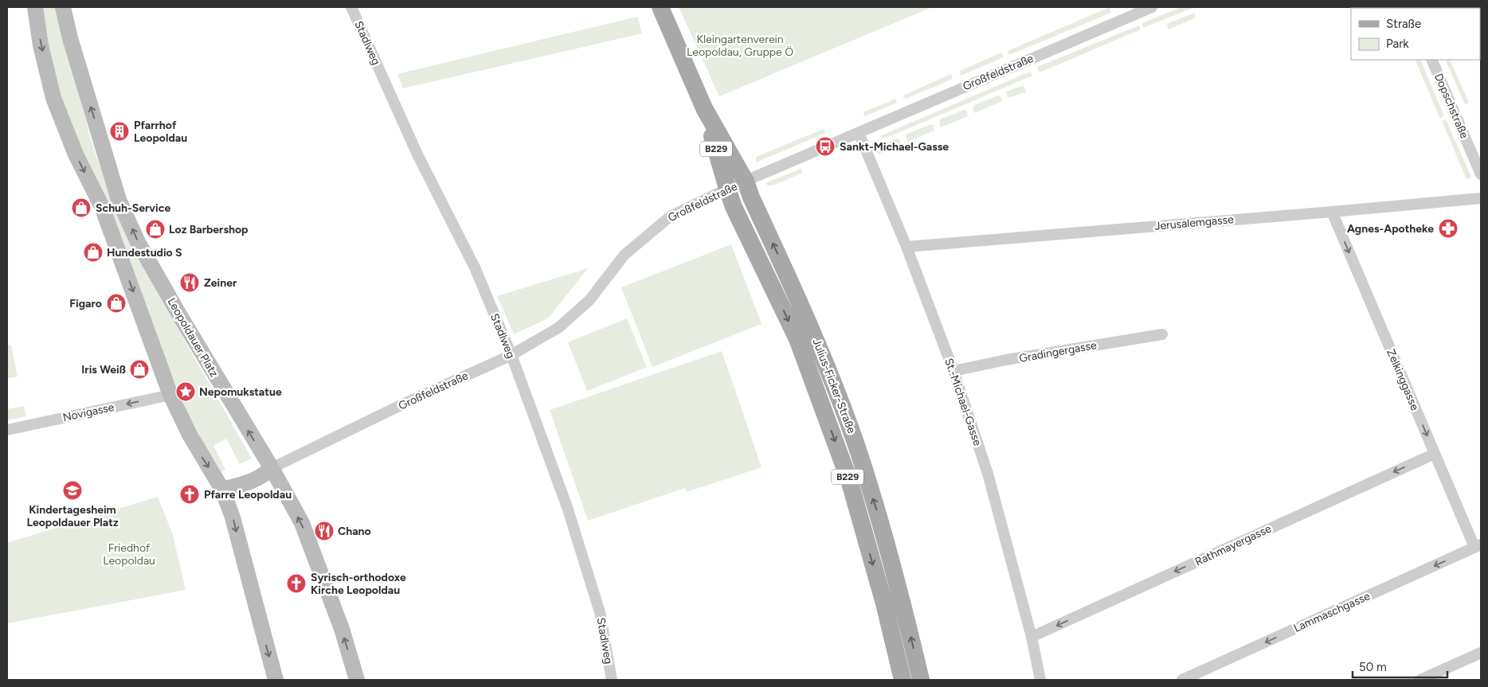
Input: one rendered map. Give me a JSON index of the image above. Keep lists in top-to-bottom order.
{
  "streets": {
    "main road": ["B229", "Julius-Ficker-Straße"],
    "street": [
      "Stadlweg",
      "Großfeldstraße",
      "Dopschstraße",
      "Jerusalemgasse",
      "Leopoldauer Platz",
      "Gradingergasse",
      "Zelkinggasse",
      "St.-Michael-Gasse",
      "Novigasse",
      "Rathmayergasse",
      "Lammaschgasse"
    ]
  },
  "crossings": [
    ["Stadlweg", "Großfeldstraße"],
    ["Großfeldstraße", "Leopoldauer Platz"],
    ["Großfeldstraße", "Julius-Ficker-Straße"],
    ["Großfeldstraße", "St.-Michael-Gasse"],
    ["Jerusalemgasse", "Zelkinggasse"],
    ["Jerusalemgasse", "St.-Michael-Gasse"],
    ["Gradingergasse", "St.-Michael-Gasse"],
    ["Zelkinggasse", "Rathmayergasse"],
    ["Zelkinggasse", "Lammaschgasse"],
    ["St.-Michael-Gasse", "Rathmayergasse"]
  ],
  "one_way": [
    "Zelkinggasse",
    "Novigasse",
    "Rathmayergasse",
    "Lammaschgasse"
  ],
  "parks": ["Kleingartenverein Leopoldau, Gruppe Ö", "Friedhof Leopoldau"],
  "places": {
    "building": ["Pfarrhof Leopoldau"],
    "bus stop": ["Sankt-Michael-Gasse"],
    "shop": [
      "Schuh-Service",
      "Loz Barbershop",
      "Hundestudio S",
      "Figaro",
      "Iris Weiß"
    ],
    "pharmacy": ["Agnes-Apotheke"],
    "restaurant": ["Zeiner", "Chano"],
    "place": ["Nepomukstatue"],
    "school or university": ["Kindertagesheim Leopoldauer Platz"],
    "church": ["Pfarre Leopoldau", "Syrisch-orthodoxe Kirche Leopoldau"]
  },
  "legend": ["Straße", "Park"],
  "scale_bar": "50 m"
}
